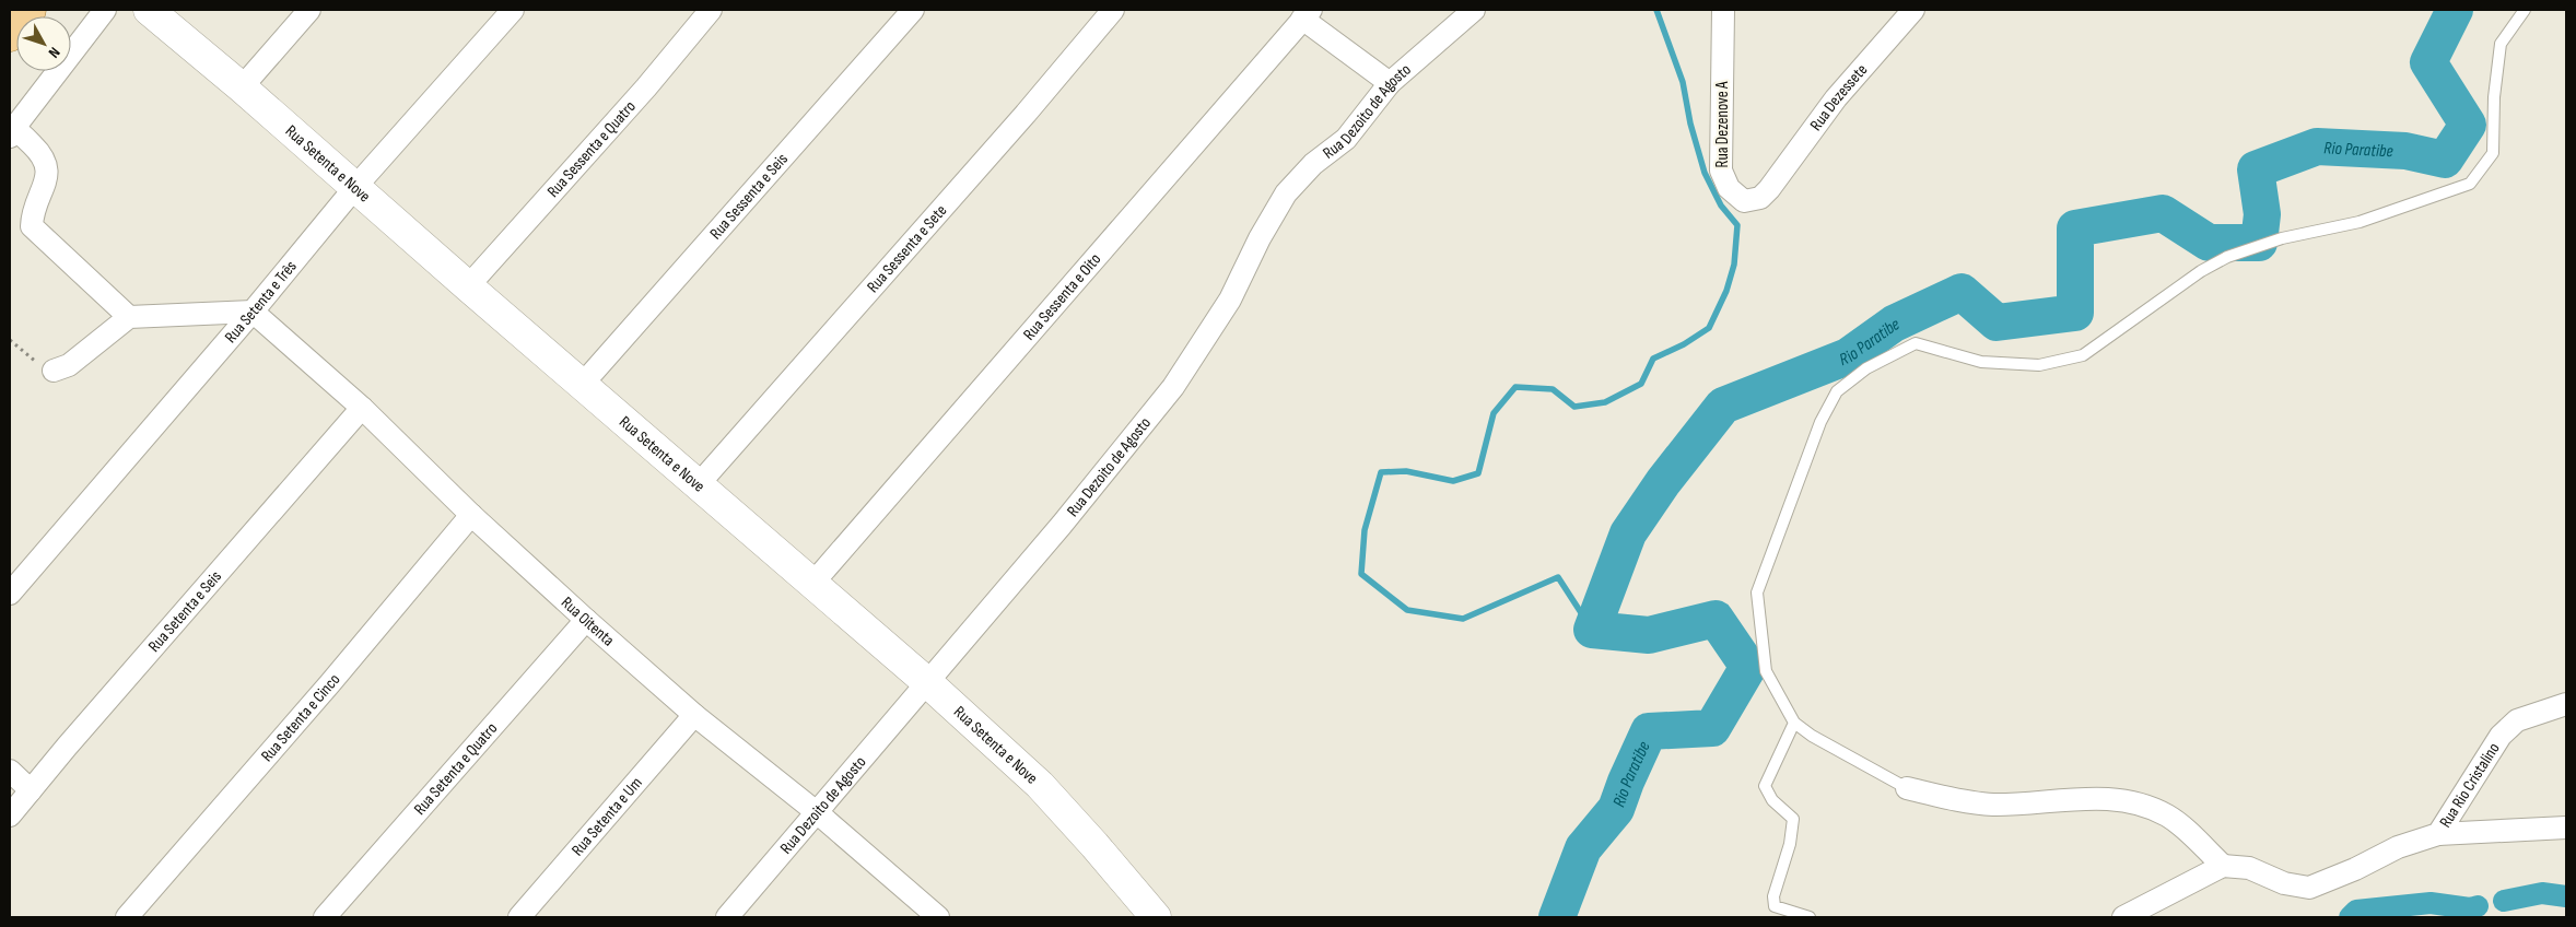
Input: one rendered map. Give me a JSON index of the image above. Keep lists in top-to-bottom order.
{
  "streets": {
    "street": [
      "Rua Dezessete",
      "Rua Dezoito de Agosto",
      "Rua Dezenove A",
      "Rua Sessenta e Quatro",
      "Rua Setenta e Nove",
      "Rua Sessenta e Seis",
      "Rua Sessenta e Sete",
      "Rua Sessenta e Oito",
      "Rua Setenta e Três",
      "Rua Setenta e Seis",
      "Rua Oitenta",
      "Rua Setenta e Cinco",
      "Rua Setenta e Quatro",
      "Rua Rio Cristalino",
      "Rua Setenta e Um"
    ]
  },
  "crossings": [
    ["Rua Dezessete", "Rua Dezenove A"],
    ["Rua Dezoito de Agosto", "Rua Setenta e Nove"],
    ["Rua Dezoito de Agosto", "Rua Oitenta"],
    ["Rua Sessenta e Quatro", "Rua Setenta e Nove"],
    ["Rua Setenta e Nove", "Rua Sessenta e Seis"],
    ["Rua Setenta e Nove", "Rua Sessenta e Sete"],
    ["Rua Setenta e Nove", "Rua Sessenta e Oito"],
    ["Rua Setenta e Nove", "Rua Setenta e Três"],
    ["Rua Setenta e Três", "Rua Oitenta"],
    ["Rua Setenta e Seis", "Rua Oitenta"],
    ["Rua Oitenta", "Rua Setenta e Cinco"],
    ["Rua Oitenta", "Rua Setenta e Quatro"],
    ["Rua Oitenta", "Rua Setenta e Um"]
  ],
  "water": ["Rio Paratibe"],
  "north": "bottom right"
}
